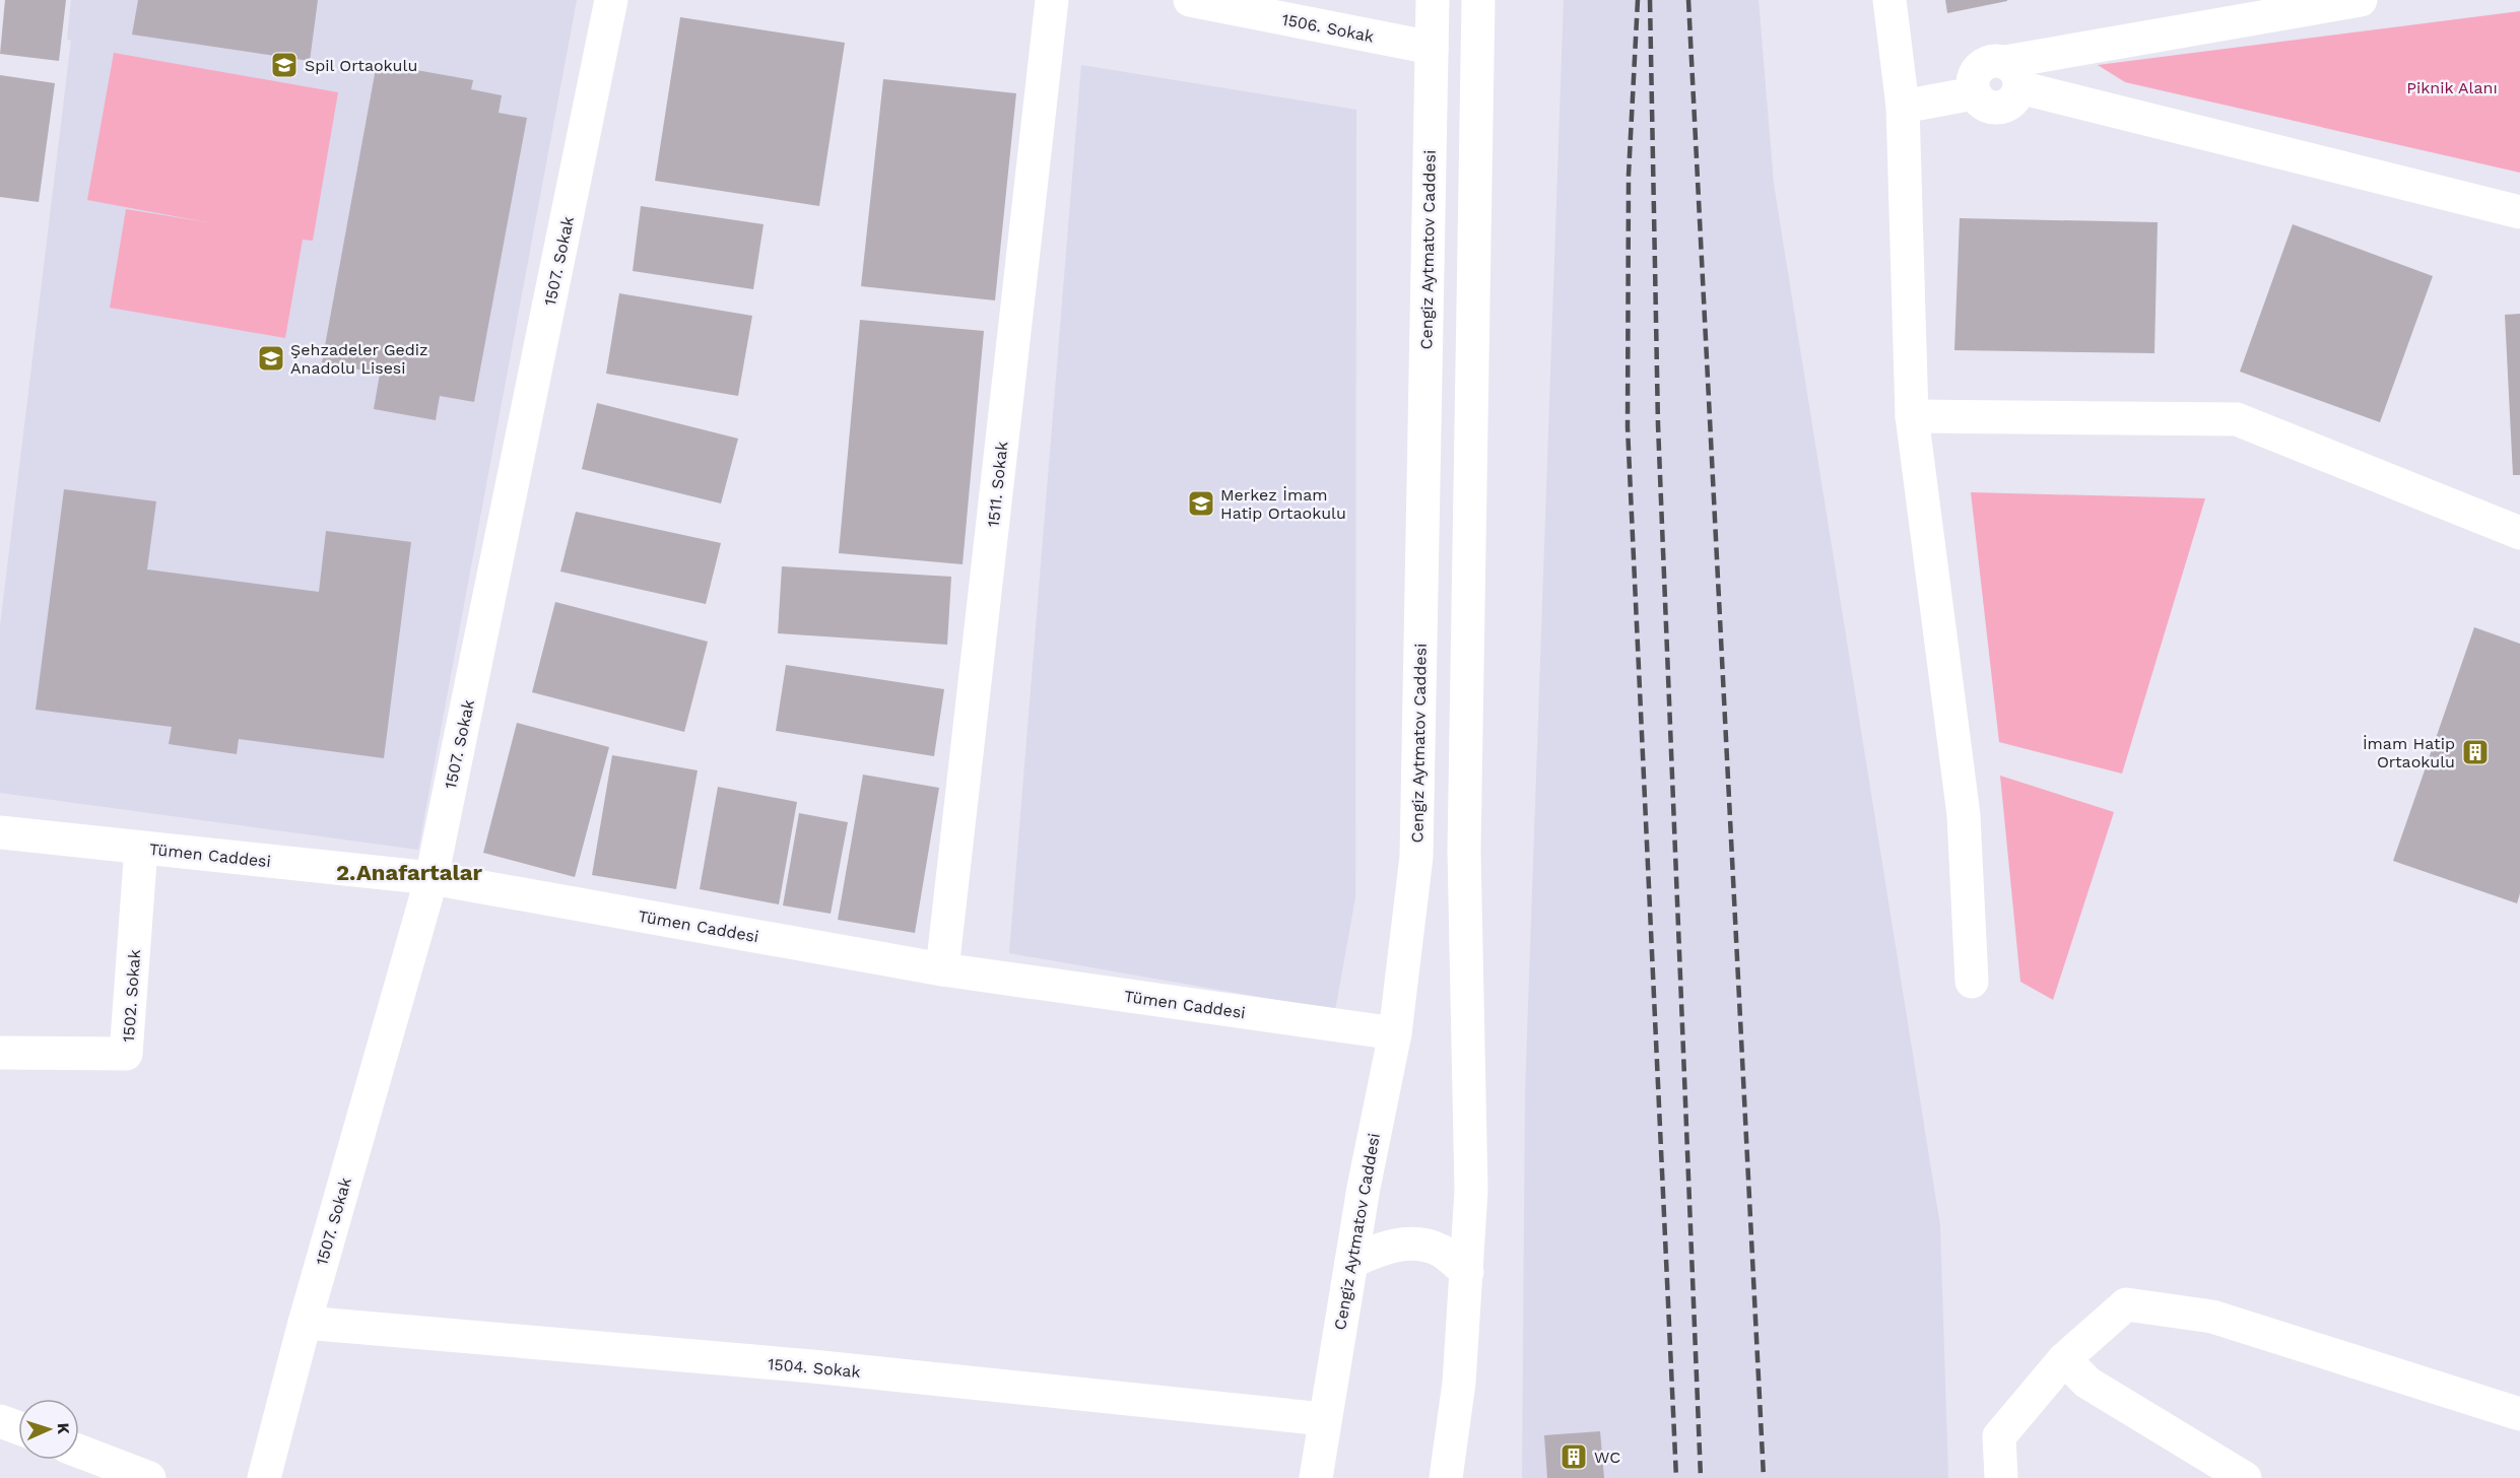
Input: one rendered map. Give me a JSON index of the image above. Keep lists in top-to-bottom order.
{
  "streets": {
    "street": [
      "1506. Sokak",
      "Cengiz Aytmatov Caddesi",
      "1507. Sokak",
      "1511. Sokak",
      "Tümen Caddesi",
      "1502. Sokak",
      "1504. Sokak"
    ]
  },
  "crossings": [
    ["1506. Sokak", "Cengiz Aytmatov Caddesi"],
    ["Cengiz Aytmatov Caddesi", "Tümen Caddesi"],
    ["Cengiz Aytmatov Caddesi", "1504. Sokak"],
    ["1507. Sokak", "Tümen Caddesi"],
    ["1507. Sokak", "1504. Sokak"],
    ["1511. Sokak", "Tümen Caddesi"],
    ["Tümen Caddesi", "1502. Sokak"]
  ],
  "districts": ["2.Anafartalar"],
  "parks": ["Piknik Alanı"],
  "places": {
    "school or university": ["Spil Ortaokulu", "Şehzadeler Gediz Anadolu Lisesi", "Merkez İmam Hatip Ortaokulu"],
    "building": ["İmam Hatip Ortaokulu", "WC"]
  },
  "north": "right"
}
